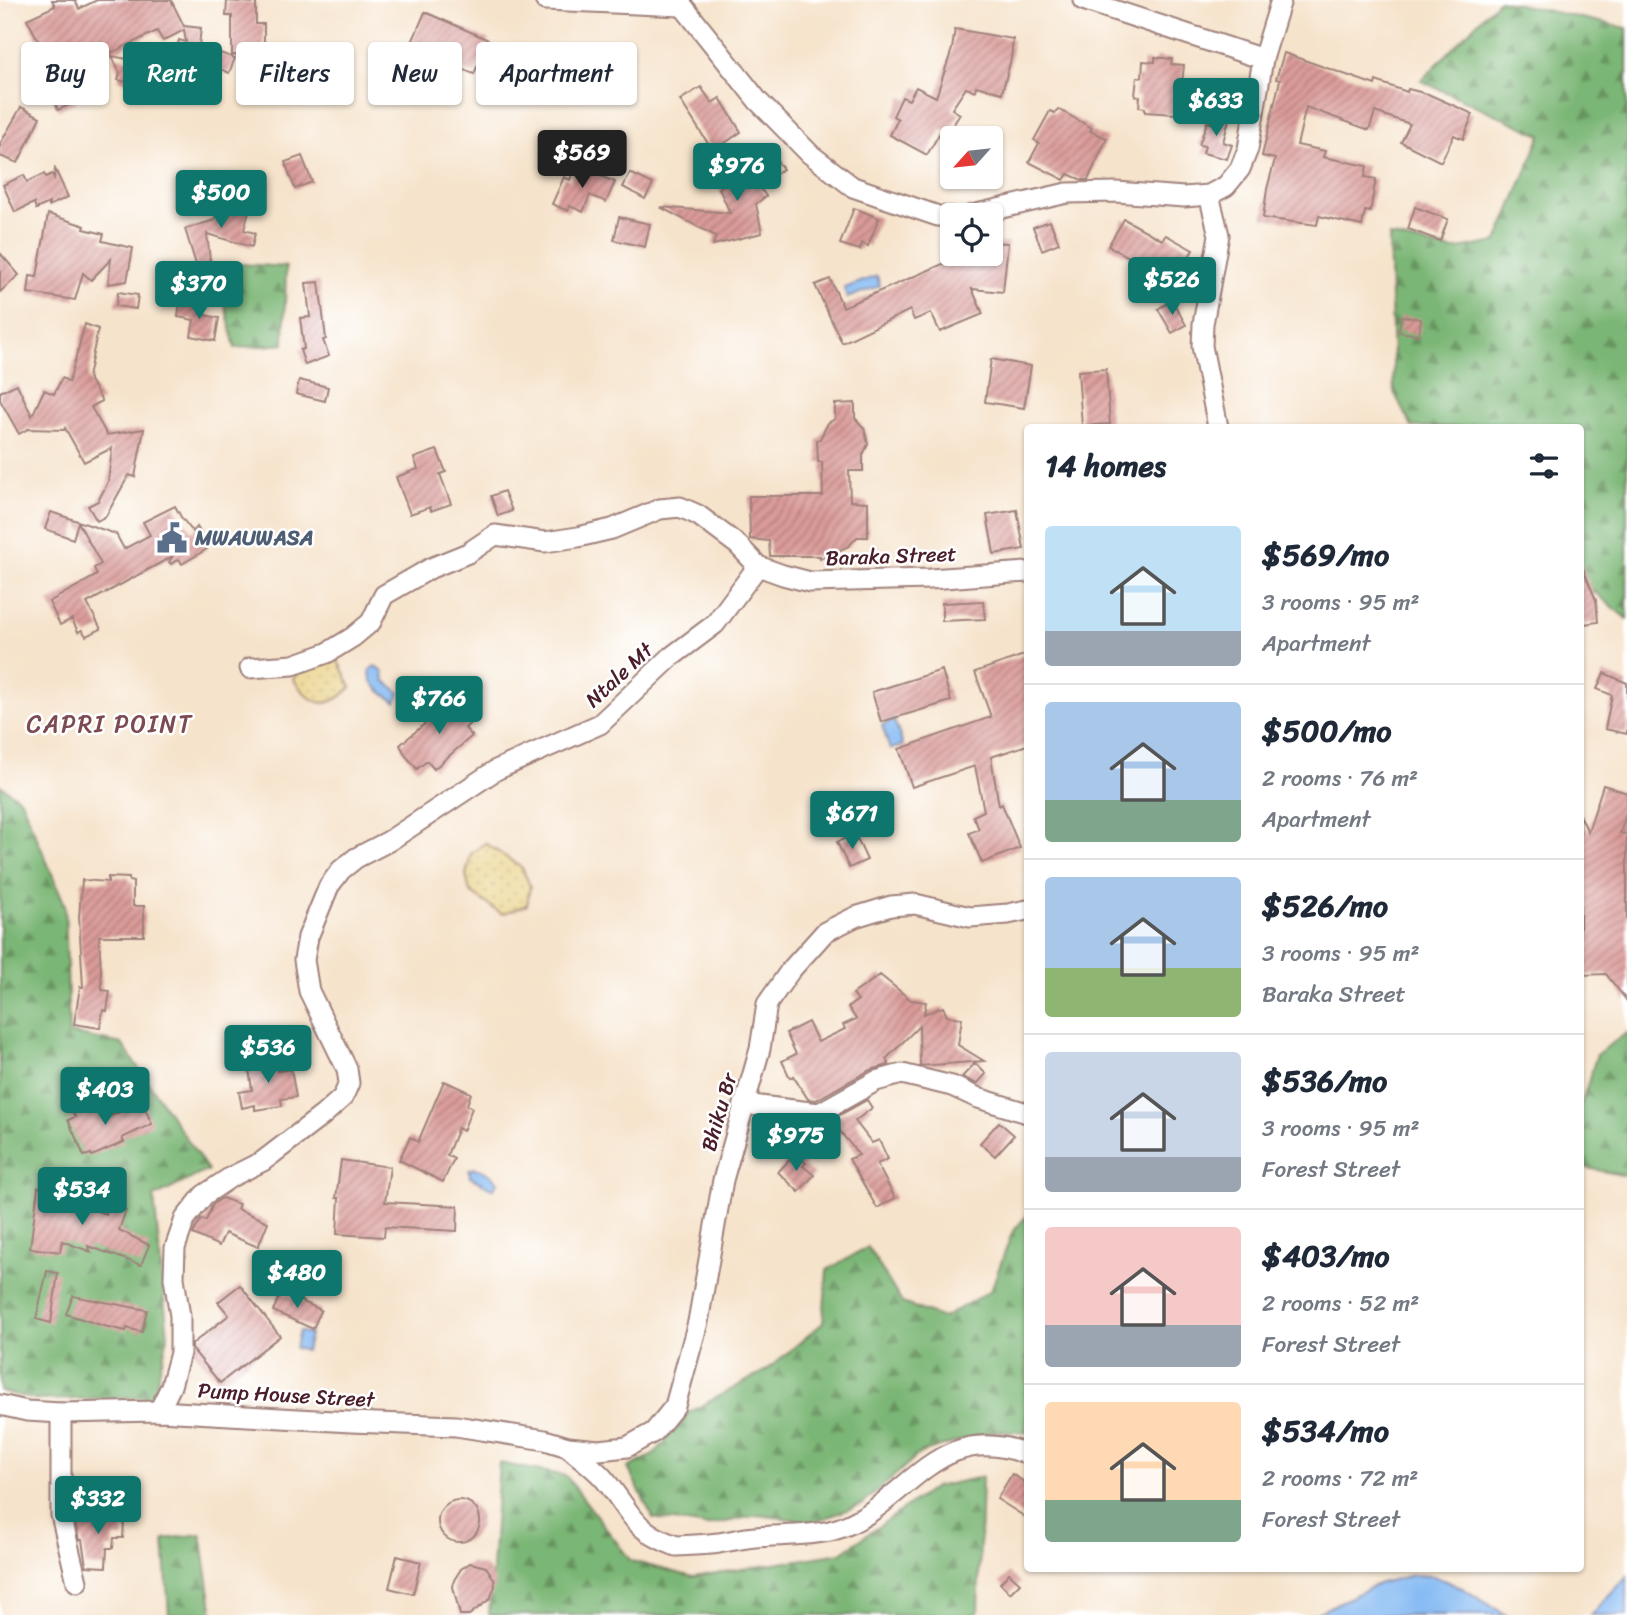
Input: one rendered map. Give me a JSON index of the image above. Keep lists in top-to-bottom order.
{
  "streets": {
    "street": [
      "Baraka Street",
      "Ntale Mt",
      "Bhiku Br",
      "Pump House Street"
    ]
  },
  "crossings": [
    ["Baraka Street", "Ntale Mt"],
    ["Ntale Mt", "Pump House Street"],
    ["Bhiku Br", "Pump House Street"]
  ],
  "districts": ["CAPRI POINT"],
  "places": {
    "public building": ["MWAUWASA"]
  },
  "north": "bottom left",
  "page": {
    "chip": [
      "Buy",
      "Rent",
      "Filters",
      "New",
      "Apartment"
    ],
    "price": [
      "$633",
      "$569",
      "$976",
      "$500",
      "$526",
      "$370",
      "$766",
      "$671",
      "$536",
      "$403",
      "$975",
      "$534",
      "$480",
      "$332"
    ],
    "heading": "14 homes",
    "list": [
      {
        "name": "$569/mo",
        "note": "3 rooms · 95 m² · Apartment"
      },
      {
        "name": "$500/mo",
        "note": "2 rooms · 76 m² · Apartment"
      },
      {
        "name": "$526/mo",
        "note": "3 rooms · 95 m² · Baraka Street"
      },
      {
        "name": "$536/mo",
        "note": "3 rooms · 95 m² · Forest Street"
      },
      {
        "name": "$403/mo",
        "note": "2 rooms · 52 m² · Forest Street"
      },
      {
        "name": "$534/mo",
        "note": "2 rooms · 72 m² · Forest Street"
      }
    ]
  }
}
